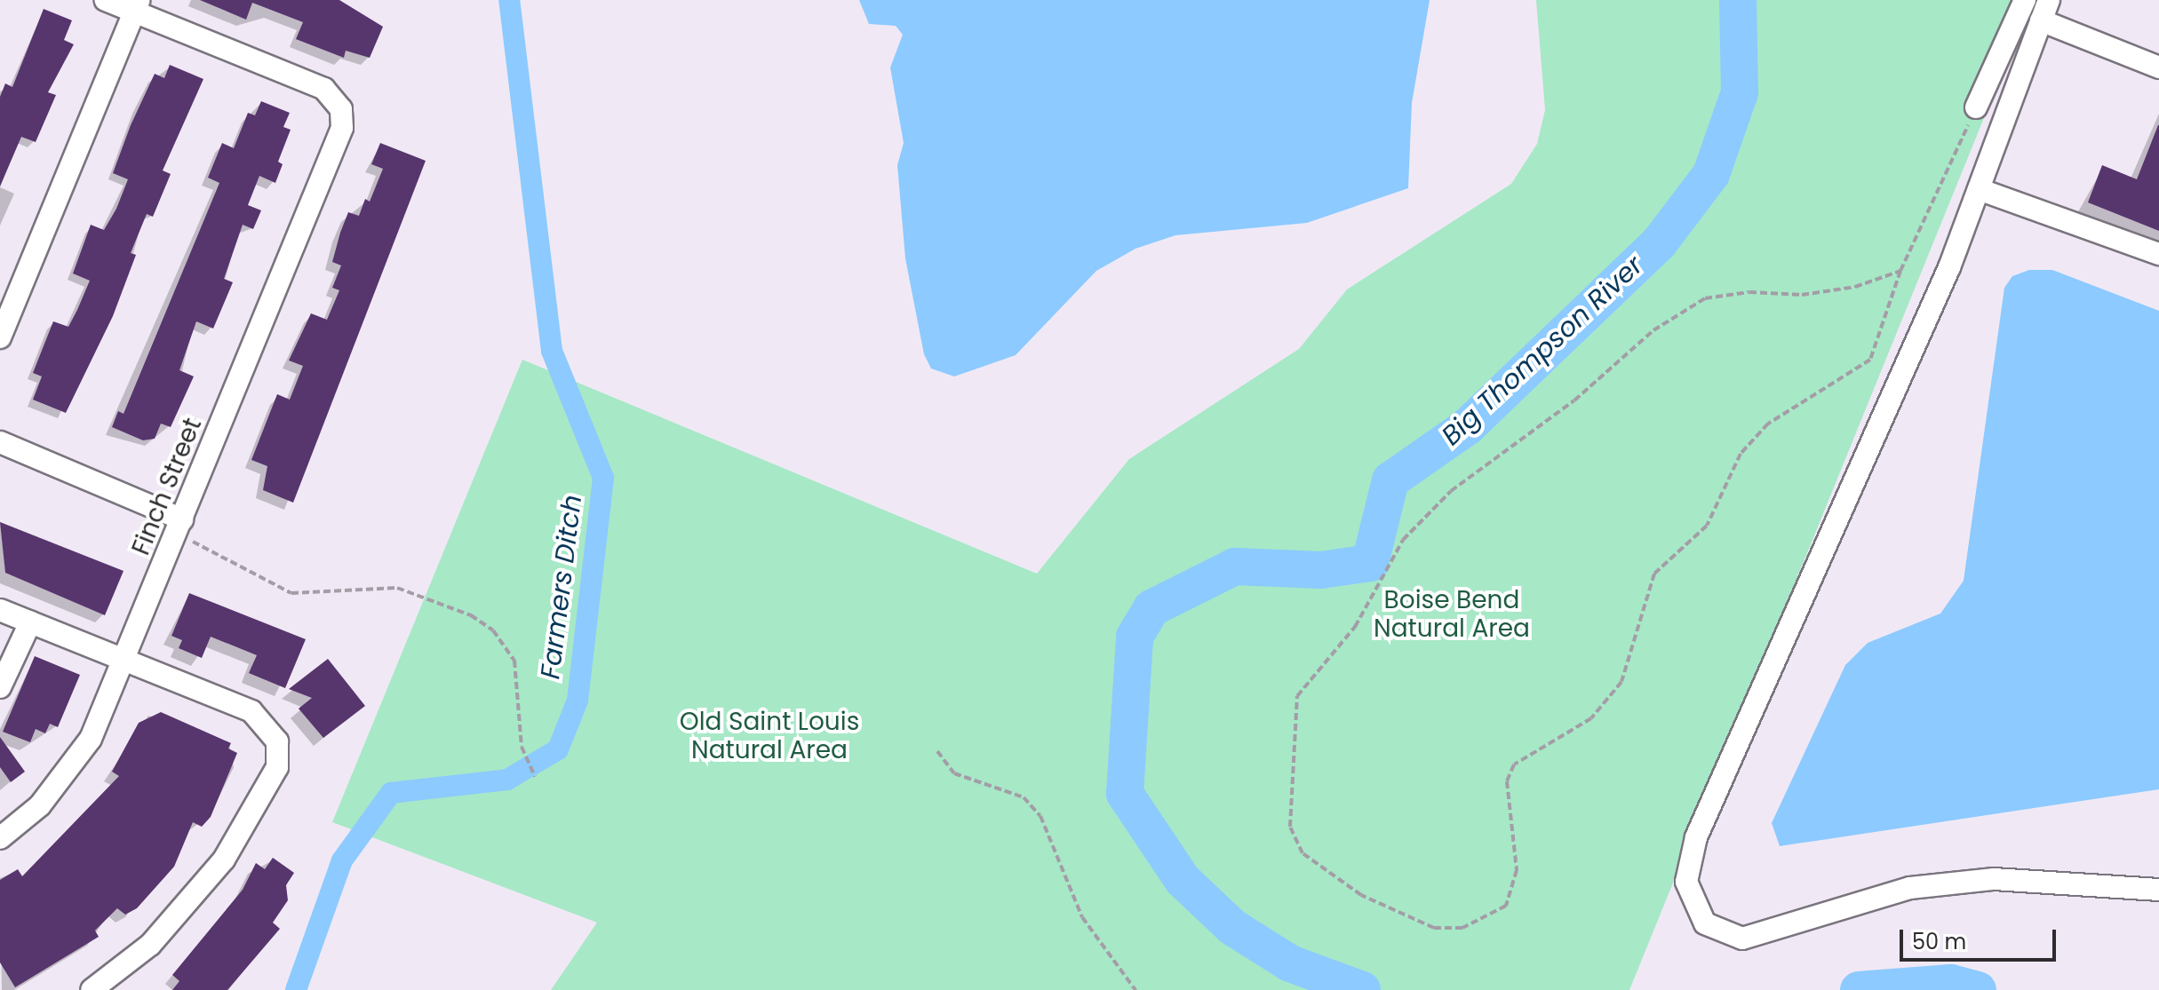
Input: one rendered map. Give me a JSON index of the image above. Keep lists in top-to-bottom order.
{
  "streets": {
    "street": ["Finch Street"]
  },
  "water": ["Big Thompson River", "Farmers Ditch"],
  "parks": ["Boise Bend Natural Area", "Old Saint Louis Natural Area"],
  "scale_bar": "50 m"
}
